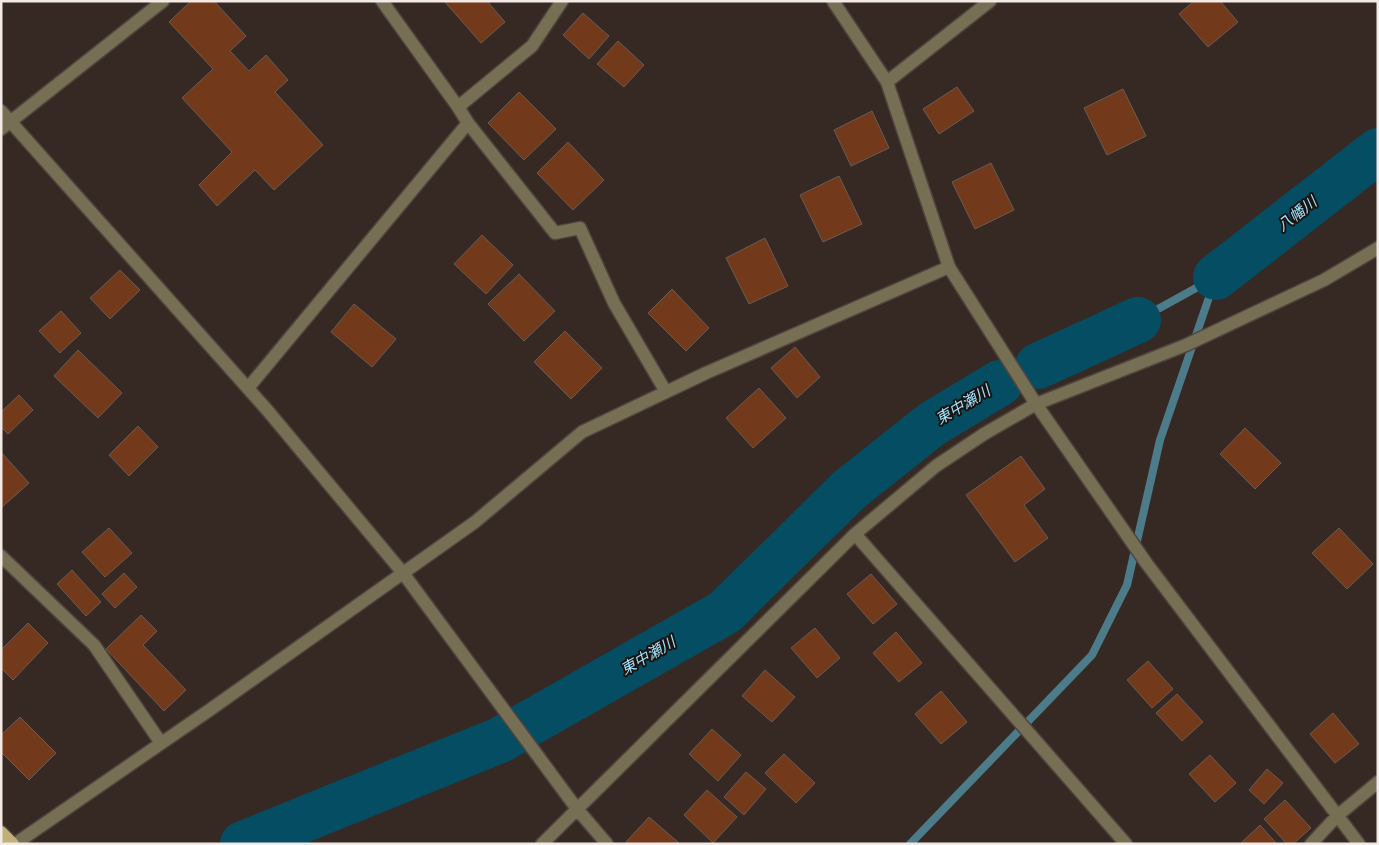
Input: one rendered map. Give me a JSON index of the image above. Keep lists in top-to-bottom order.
{
  "water": ["八幡川", "東中瀬川"]
}
